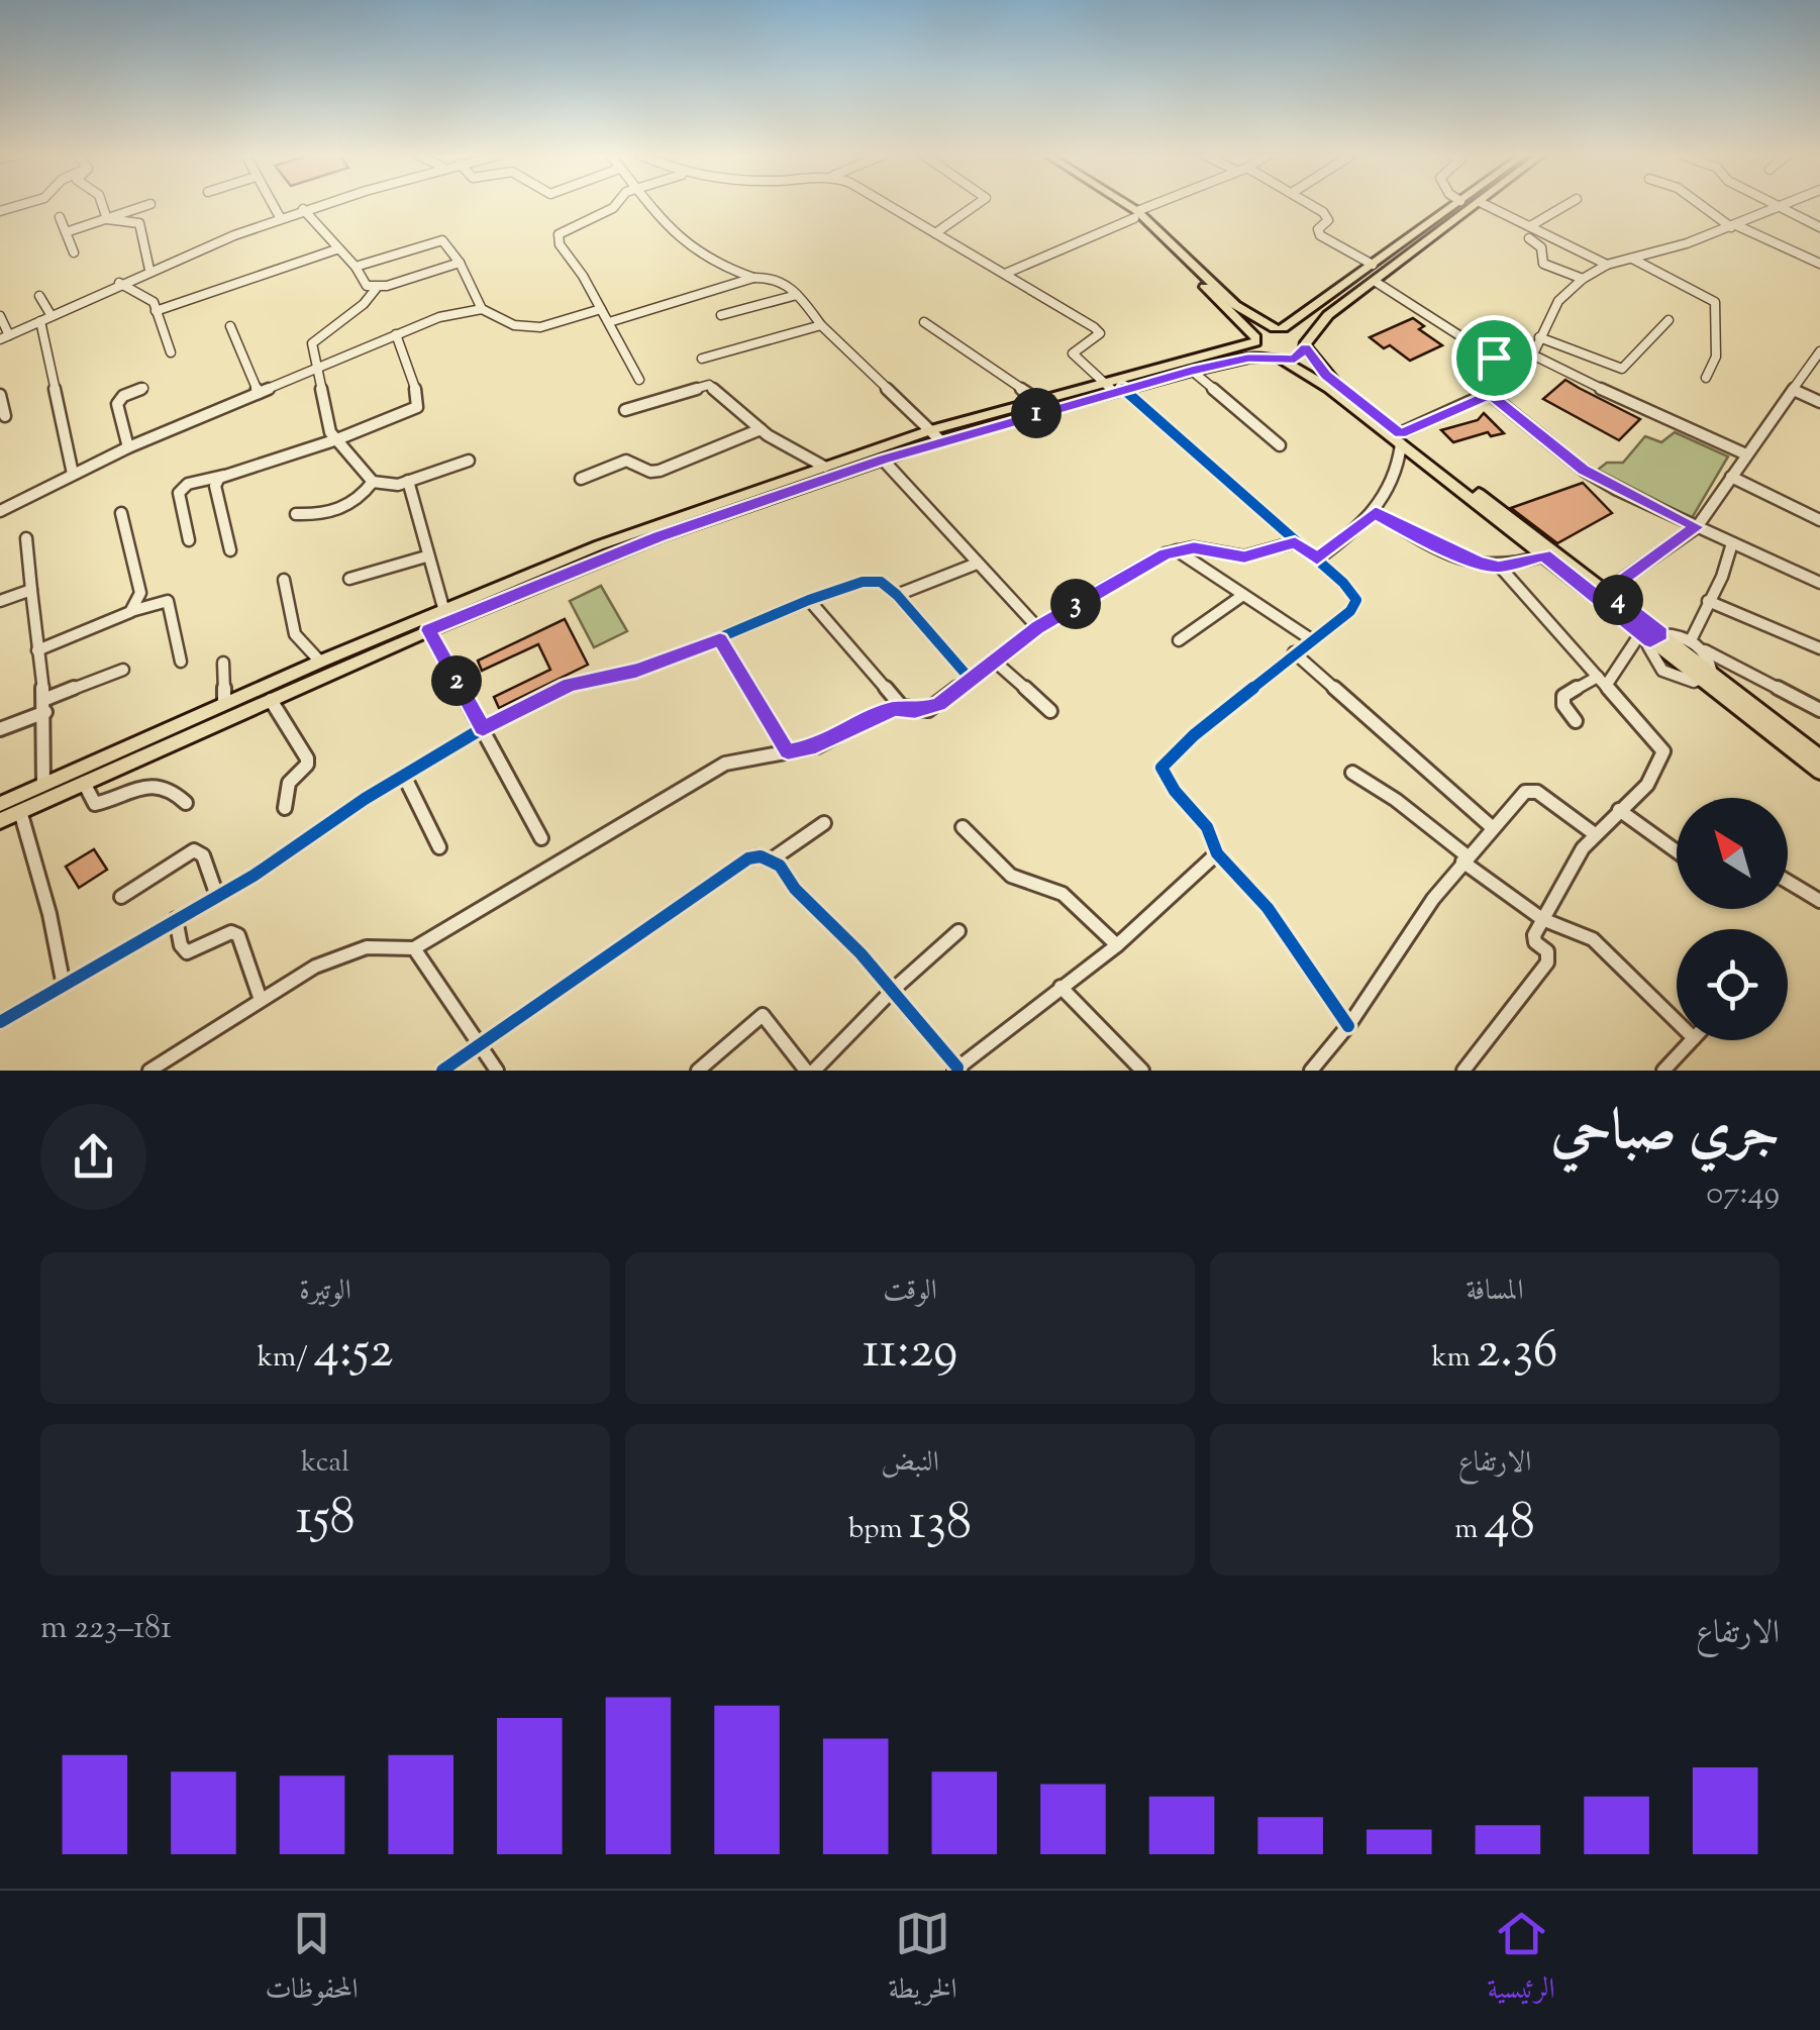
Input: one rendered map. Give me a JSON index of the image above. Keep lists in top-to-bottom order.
{
  "north": "top left",
  "page": {
    "pins": [
      "1",
      "4",
      "3",
      "2"
    ],
    "heading": ["جري صباحي", "07:49"],
    "stats": [
      ["المسافة", "2.36 km"],
      ["الوقت", "11:29"],
      ["الوتيرة", "4:52 /km"],
      ["الارتفاع", "48 m"],
      ["النبض", "138 bpm"],
      ["kcal", "158"]
    ],
    "chart": ["الارتفاع", "181–223 m"],
    "tabs": ["الرئيسية", "الخريطة", "المحفوظات"]
  }
}
